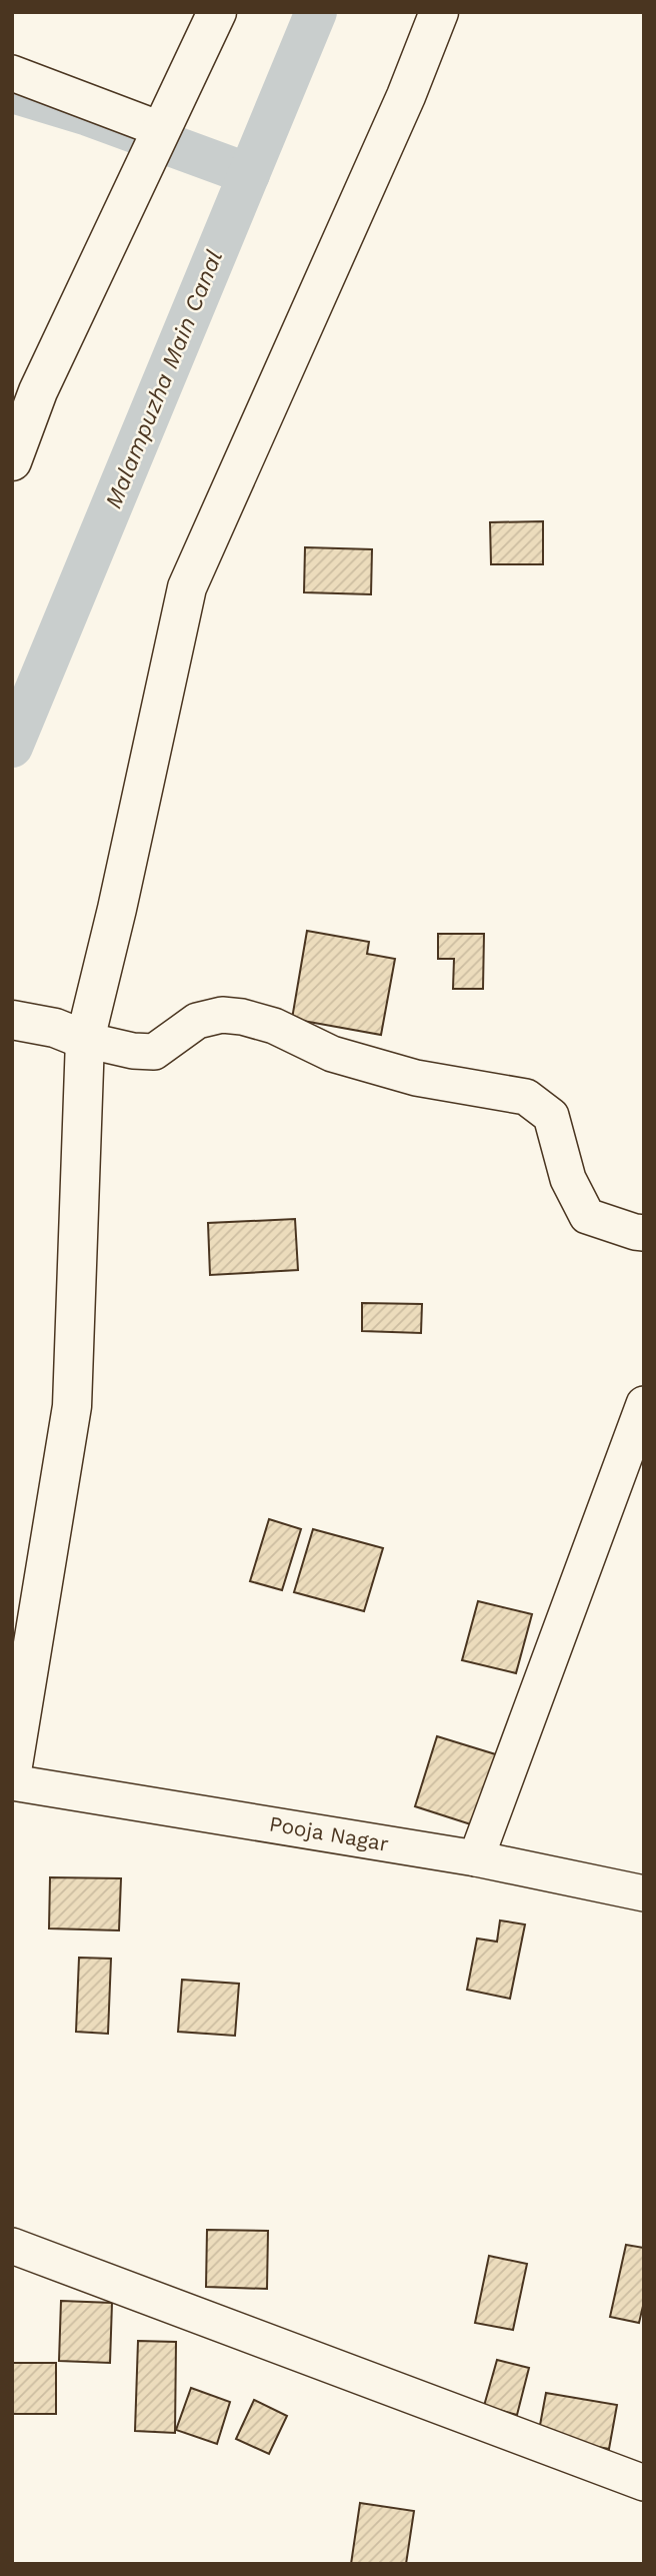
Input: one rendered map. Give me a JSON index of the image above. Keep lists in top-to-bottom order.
{
  "streets": {
    "street": ["Pooja Nagar"]
  },
  "water": ["Malampuzha Main Canal"]
}
